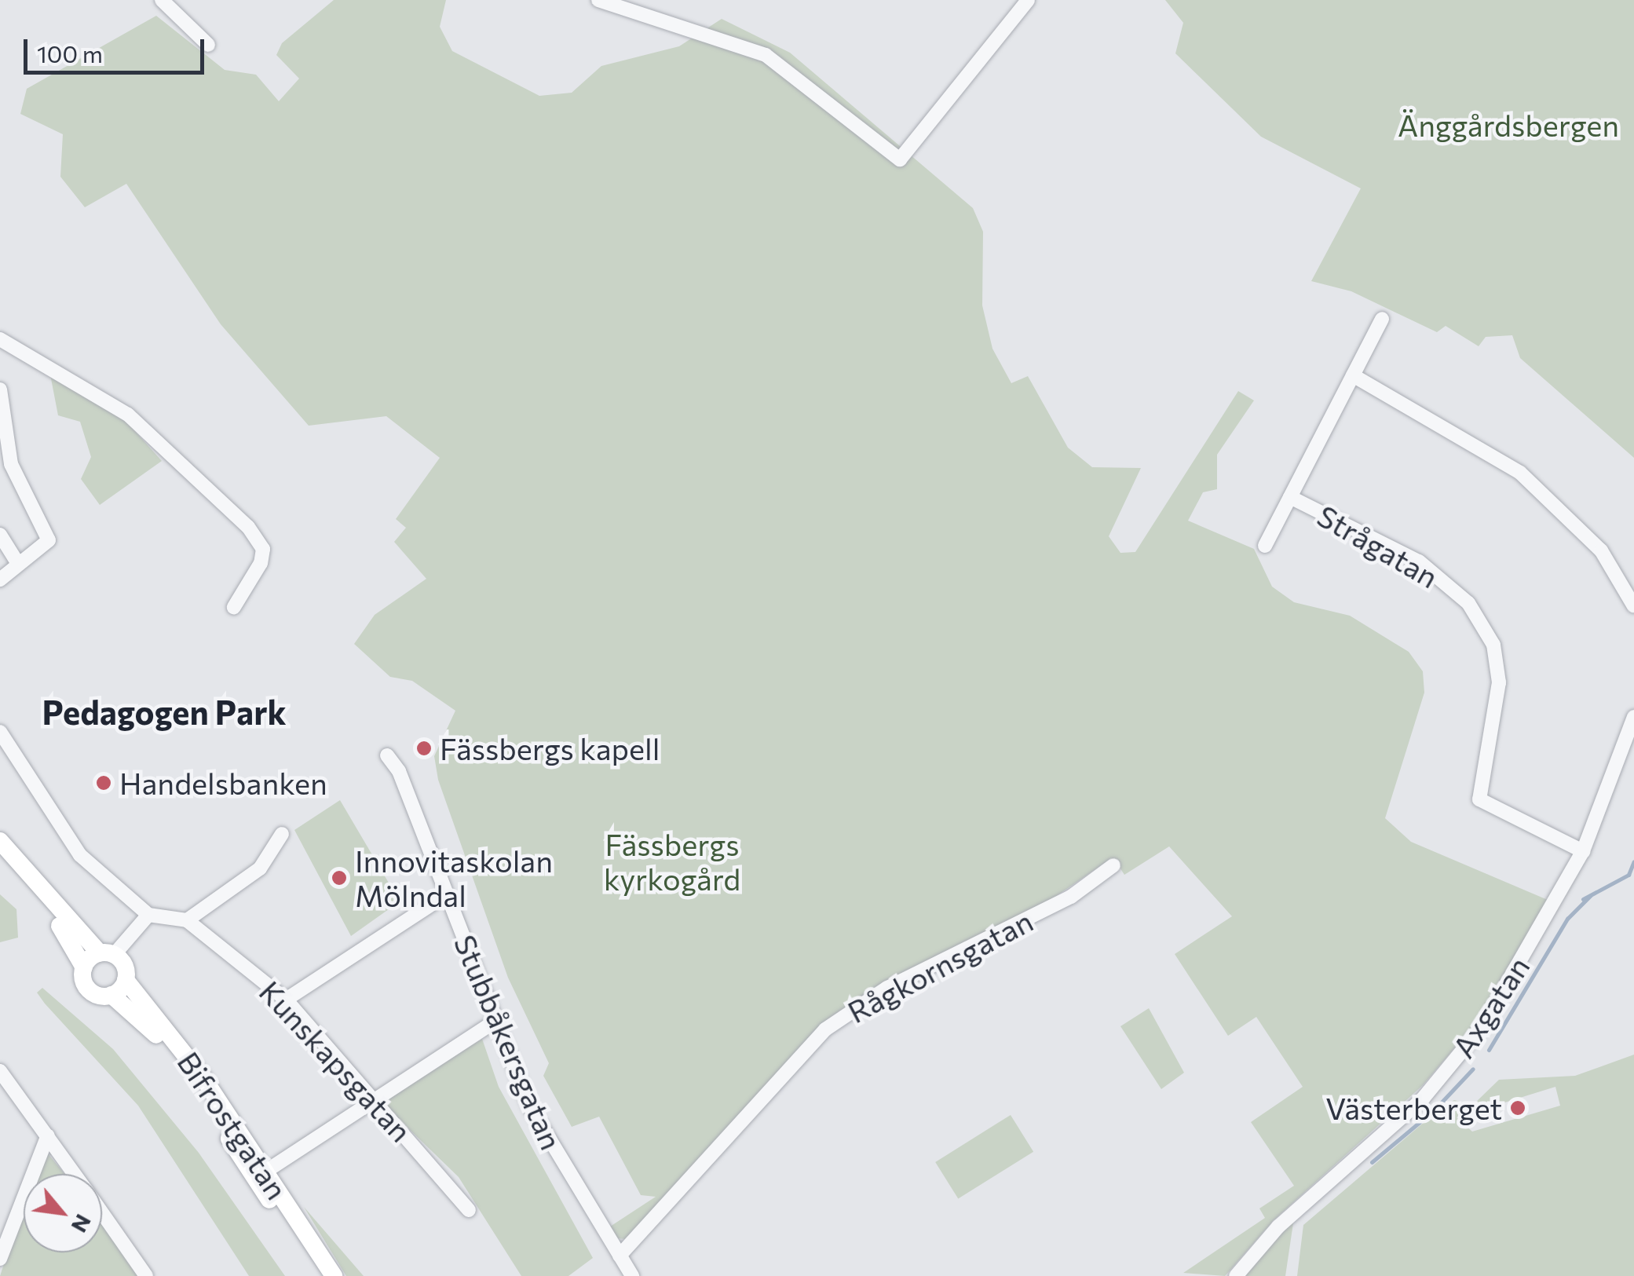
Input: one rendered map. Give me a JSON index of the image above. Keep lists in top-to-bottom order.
{
  "streets": {
    "main road": ["Bifrostgatan"],
    "street": [
      "Strågatan",
      "Rågkornsgatan",
      "Axgatan",
      "Stubbåkersgatan",
      "Kunskapsgatan"
    ]
  },
  "crossings": [
    ["Strågatan", "Axgatan"],
    ["Rågkornsgatan", "Stubbåkersgatan"]
  ],
  "districts": ["Pedagogen Park"],
  "parks": ["Änggårdsbergen", "Fässbergs kyrkogård"],
  "places": [
    "Fässbergs kapell",
    "Handelsbanken",
    "Innovitaskolan Mölndal",
    "Västerberget"
  ],
  "scale_bar": "100 m",
  "north": "bottom right"
}
